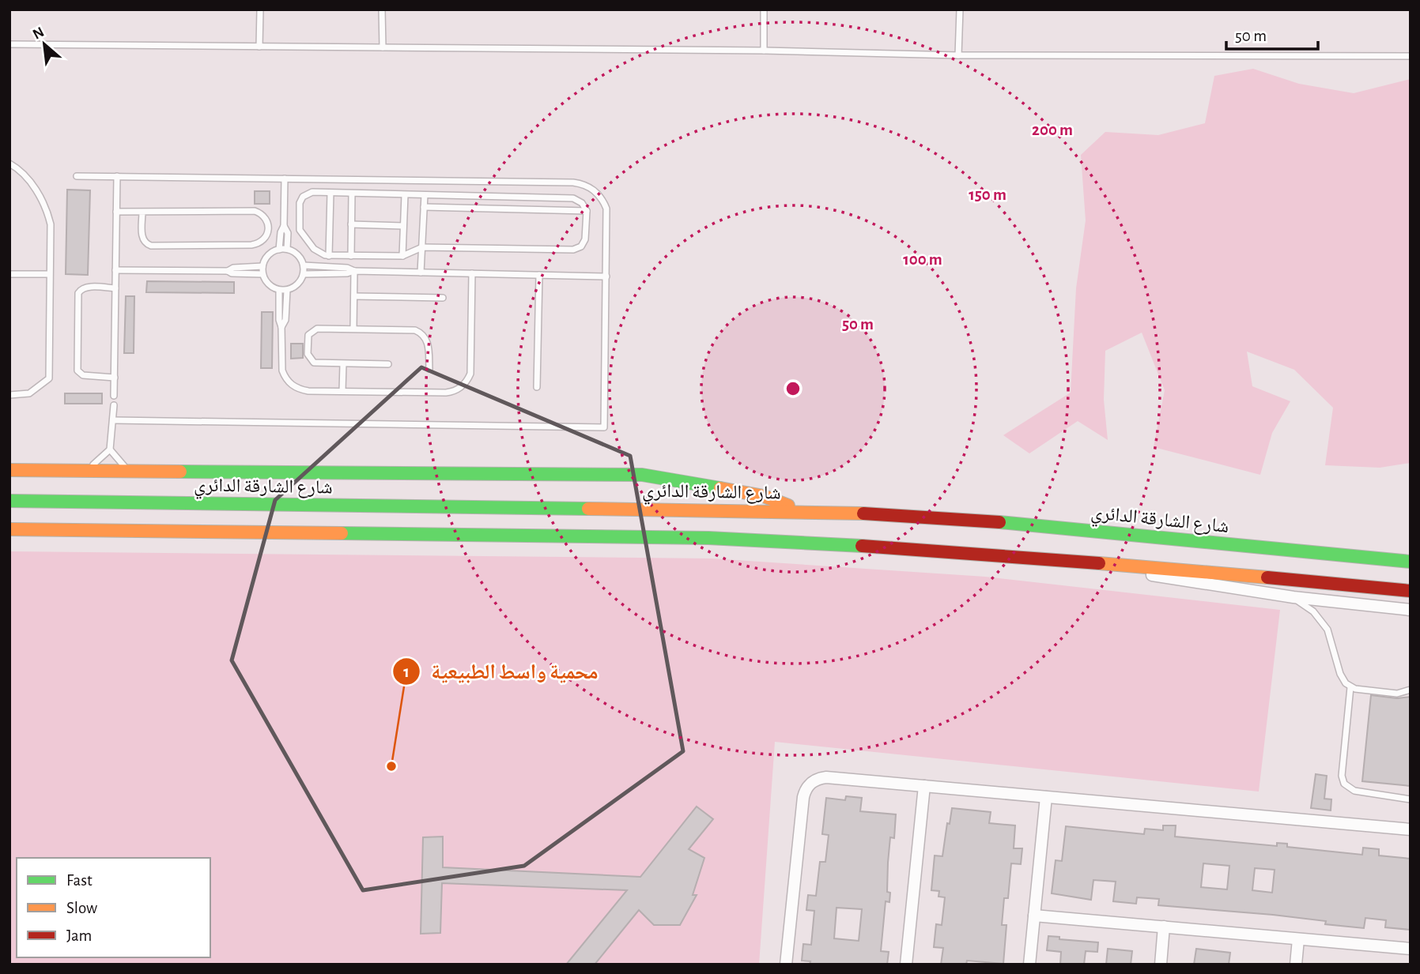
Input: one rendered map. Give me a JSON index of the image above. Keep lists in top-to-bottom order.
{
  "streets": {
    "highway": ["شارع الشارقة الدائري"]
  },
  "places": ["محمية واسط الطبيعية"],
  "legend": ["Fast", "Slow", "Jam"],
  "scale_bar": "50 m",
  "north": "top left",
  "rings": [
    "200 m",
    "150 m",
    "100 m",
    "50 m"
  ]
}
